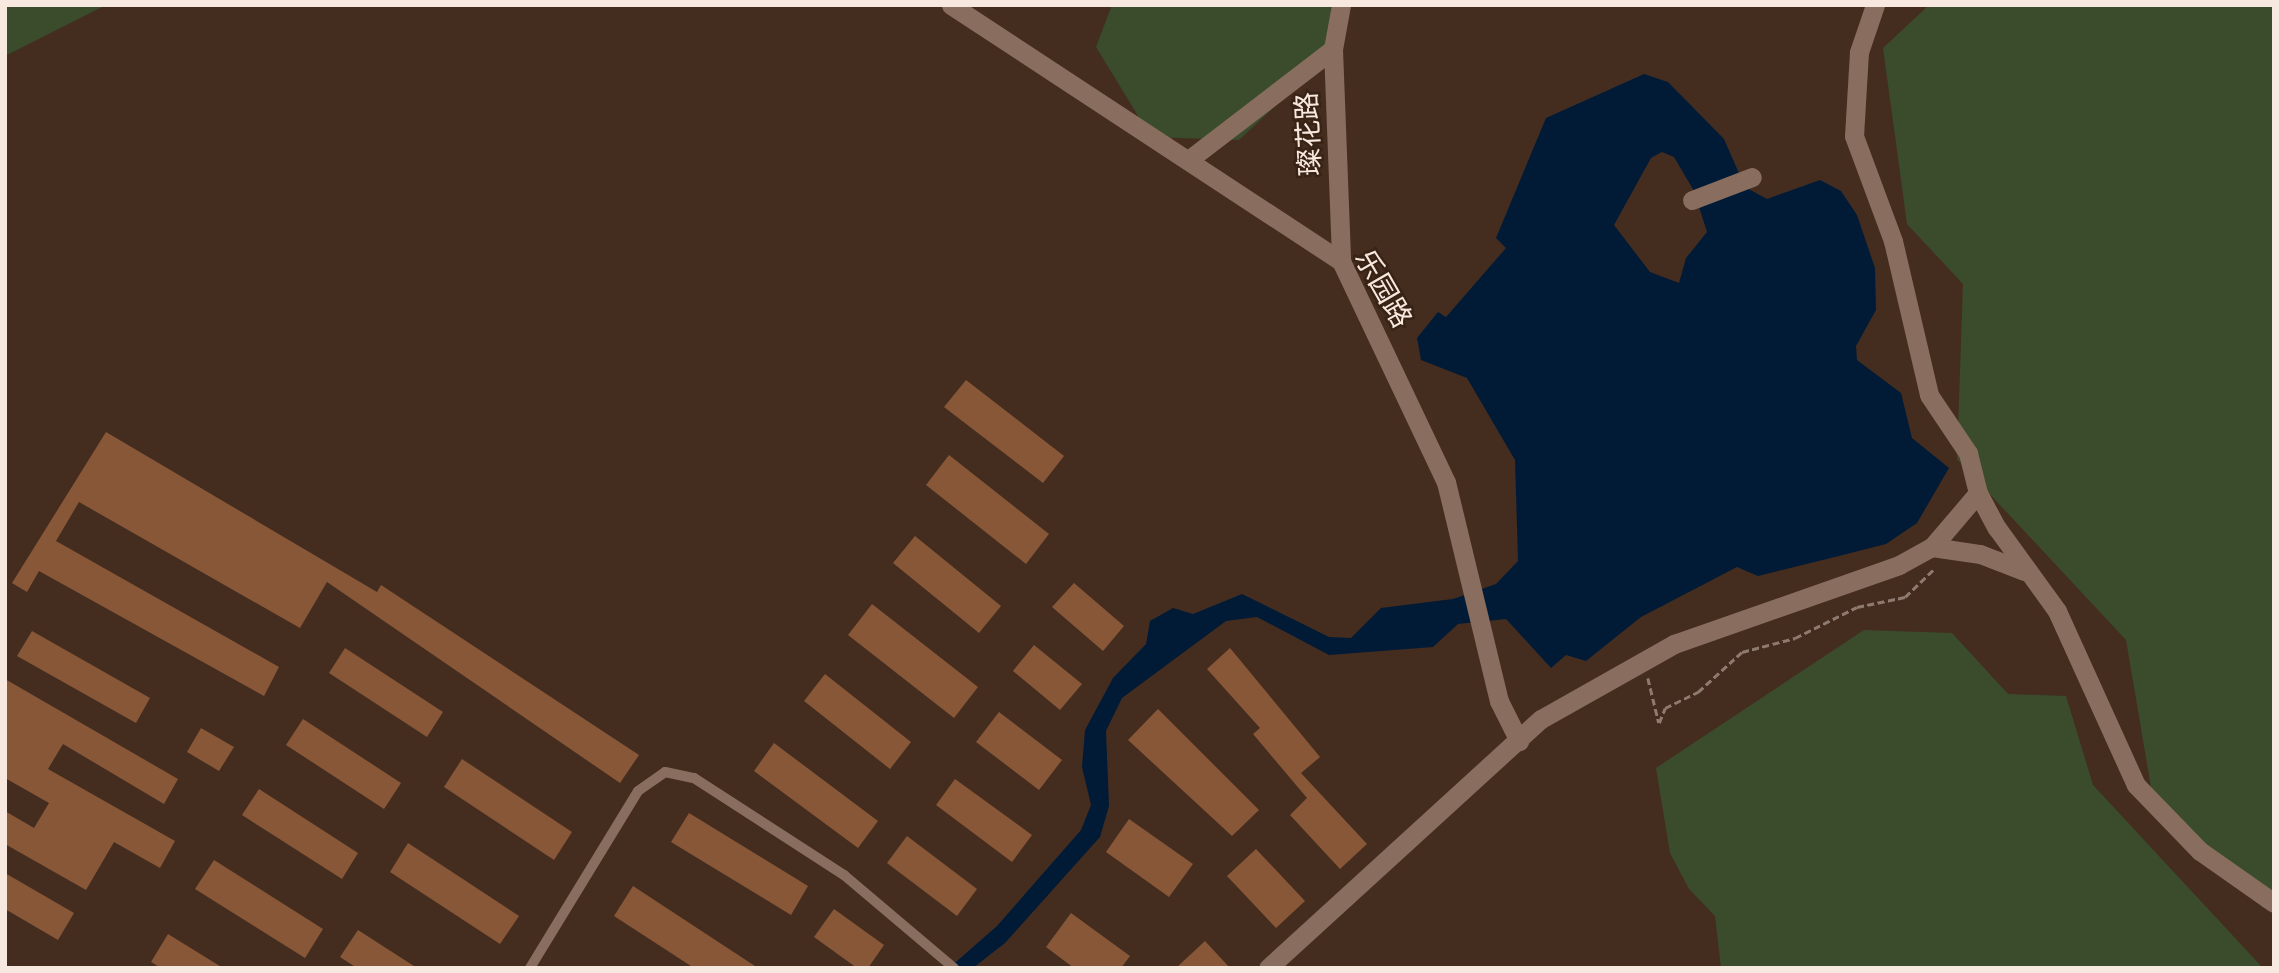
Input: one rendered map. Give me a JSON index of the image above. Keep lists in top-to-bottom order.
{
  "streets": {
    "street": ["璨花路", "乐园路"]
  },
  "crossings": [
    ["璨花路", "乐园路"]
  ]
}
